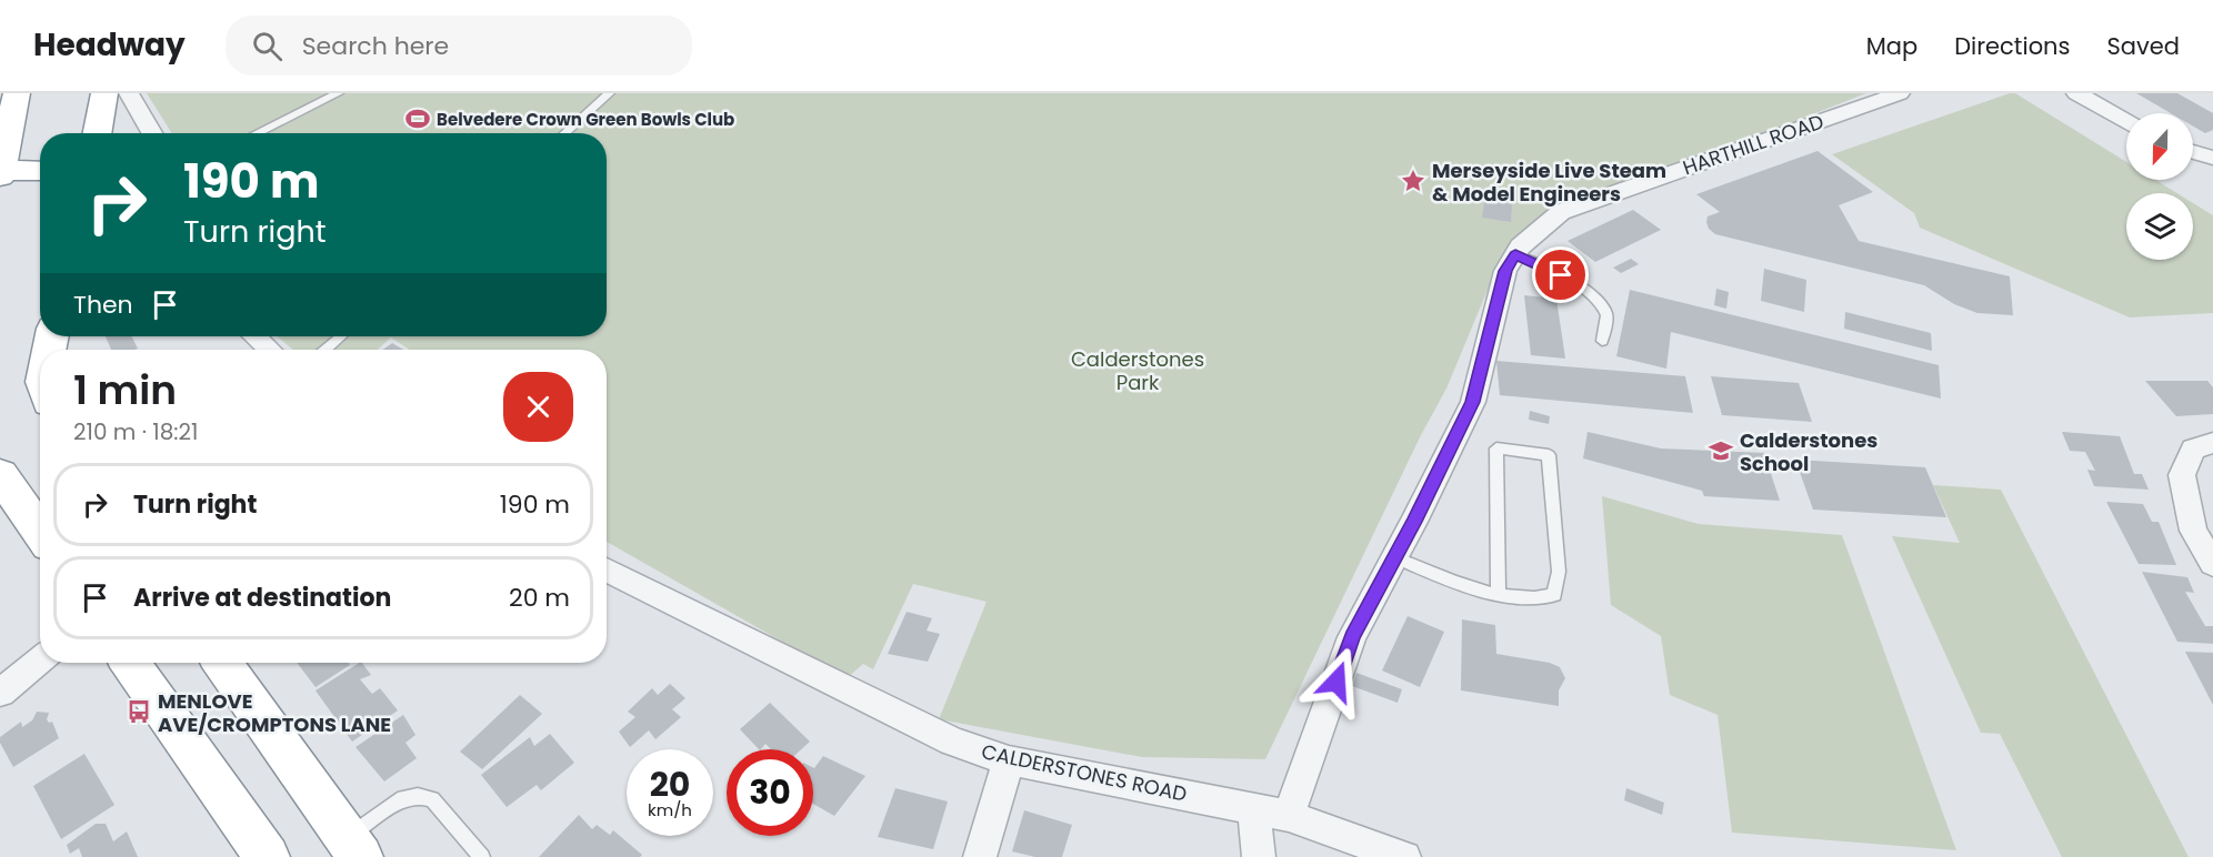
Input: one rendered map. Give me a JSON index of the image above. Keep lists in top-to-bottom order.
{
  "streets": {
    "street": ["HARTHILL ROAD", "CALDERSTONES ROAD"]
  },
  "crossings": [
    ["HARTHILL ROAD", "CALDERSTONES ROAD"]
  ],
  "parks": ["Calderstones Park"],
  "places": {
    "sports": ["Belvedere Crown Green Bowls Club"],
    "place": ["Merseyside Live Steam & Model Engineers"],
    "school or university": ["Calderstones School"],
    "bus stop": ["MENLOVE AVE/CROMPTONS LANE"]
  },
  "north": "bottom",
  "page": {
    "header": "Headway",
    "search": "Search here",
    "nav": ["Map", "Directions", "Saved"],
    "turn": ["190 m", "Turn right"],
    "then": "Then",
    "heading": ["1 min", "210 m · 18:21"],
    "list": [
      {
        "name": "Turn right",
        "value": "190 m"
      },
      {
        "name": "Arrive at destination",
        "value": "20 m"
      }
    ],
    "speed": "20 km/h",
    "limit": "30"
  }
}
